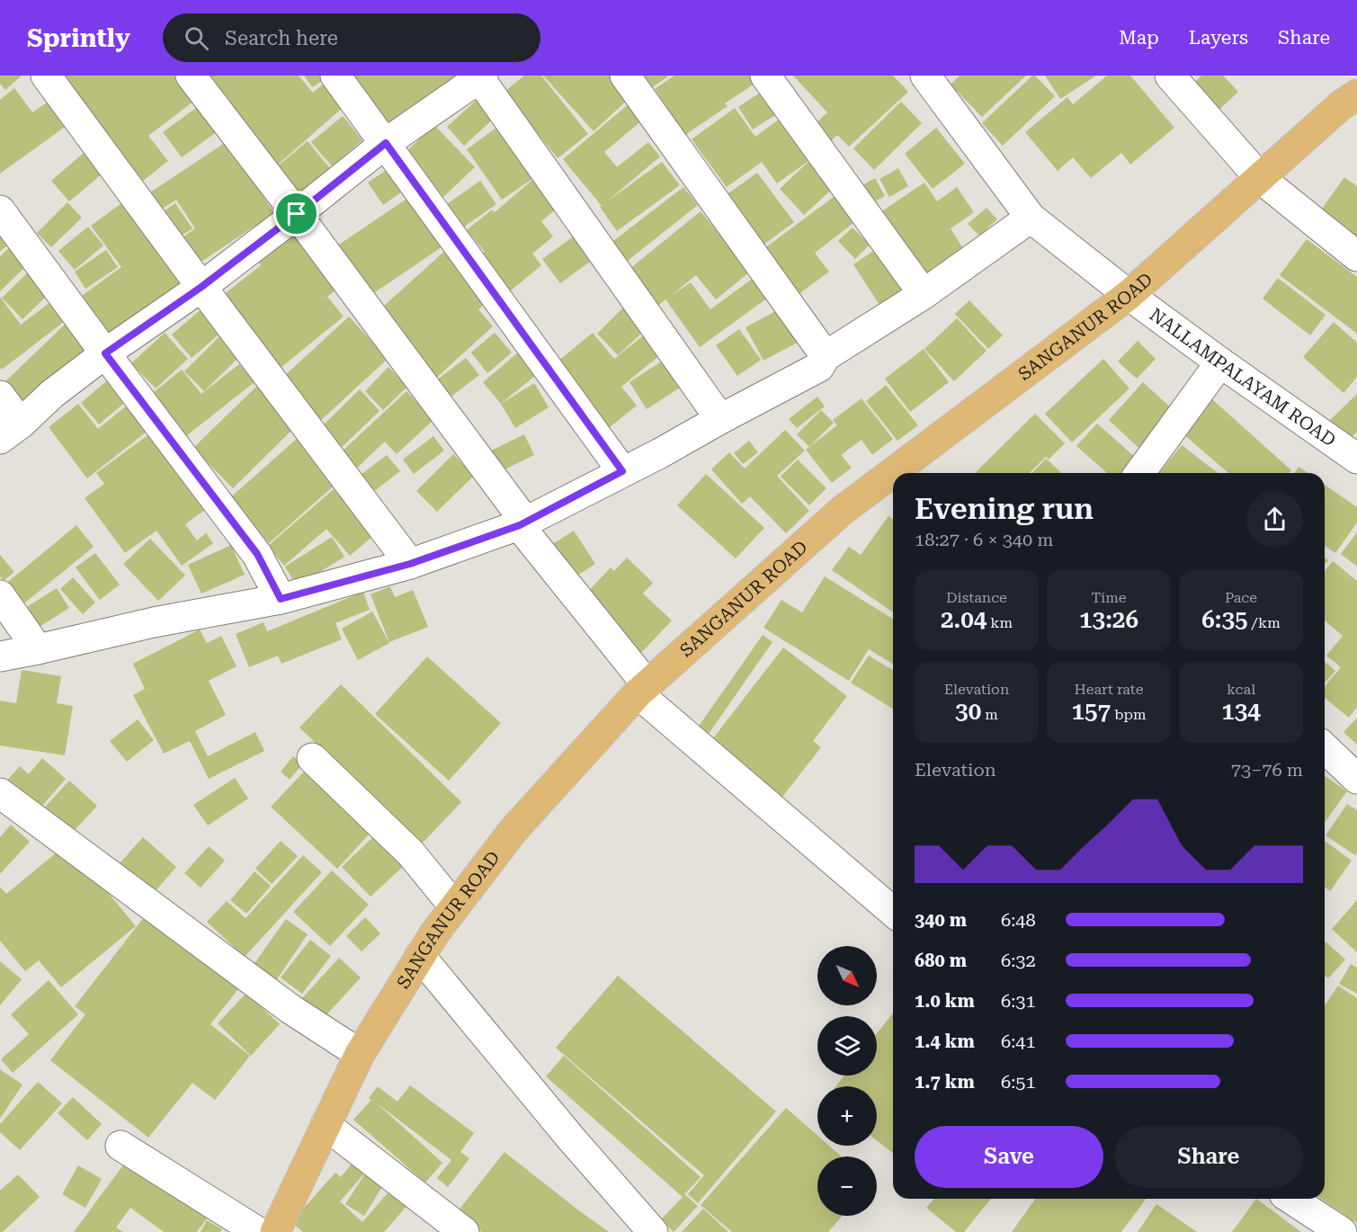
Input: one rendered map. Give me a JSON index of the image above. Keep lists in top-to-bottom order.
{
  "streets": {
    "main road": ["SANGANUR ROAD"],
    "street": ["NALLAMPALAYAM ROAD"]
  },
  "crossings": [
    ["SANGANUR ROAD", "NALLAMPALAYAM ROAD"]
  ],
  "north": "bottom right",
  "page": {
    "header": "Sprintly",
    "search": "Search here",
    "nav": ["Map", "Layers", "Share"],
    "heading": ["Evening run", "18:27 · 6 × 340 m"],
    "stats": [
      ["Distance", "2.04 km"],
      ["Time", "13:26"],
      ["Pace", "6:35 /km"],
      ["Elevation", "30 m"],
      ["Heart rate", "157 bpm"],
      ["kcal", "134"]
    ],
    "chart": ["Elevation", "73–76 m"],
    "list": [
      {
        "name": "340 m",
        "note": "6:48"
      },
      {
        "name": "680 m",
        "note": "6:32"
      },
      {
        "name": "1.0 km",
        "note": "6:31"
      },
      {
        "name": "1.4 km",
        "note": "6:41"
      },
      {
        "name": "1.7 km",
        "note": "6:51"
      }
    ],
    "map_buttons": ["+", "−"],
    "buttons": ["Save", "Share"]
  }
}
